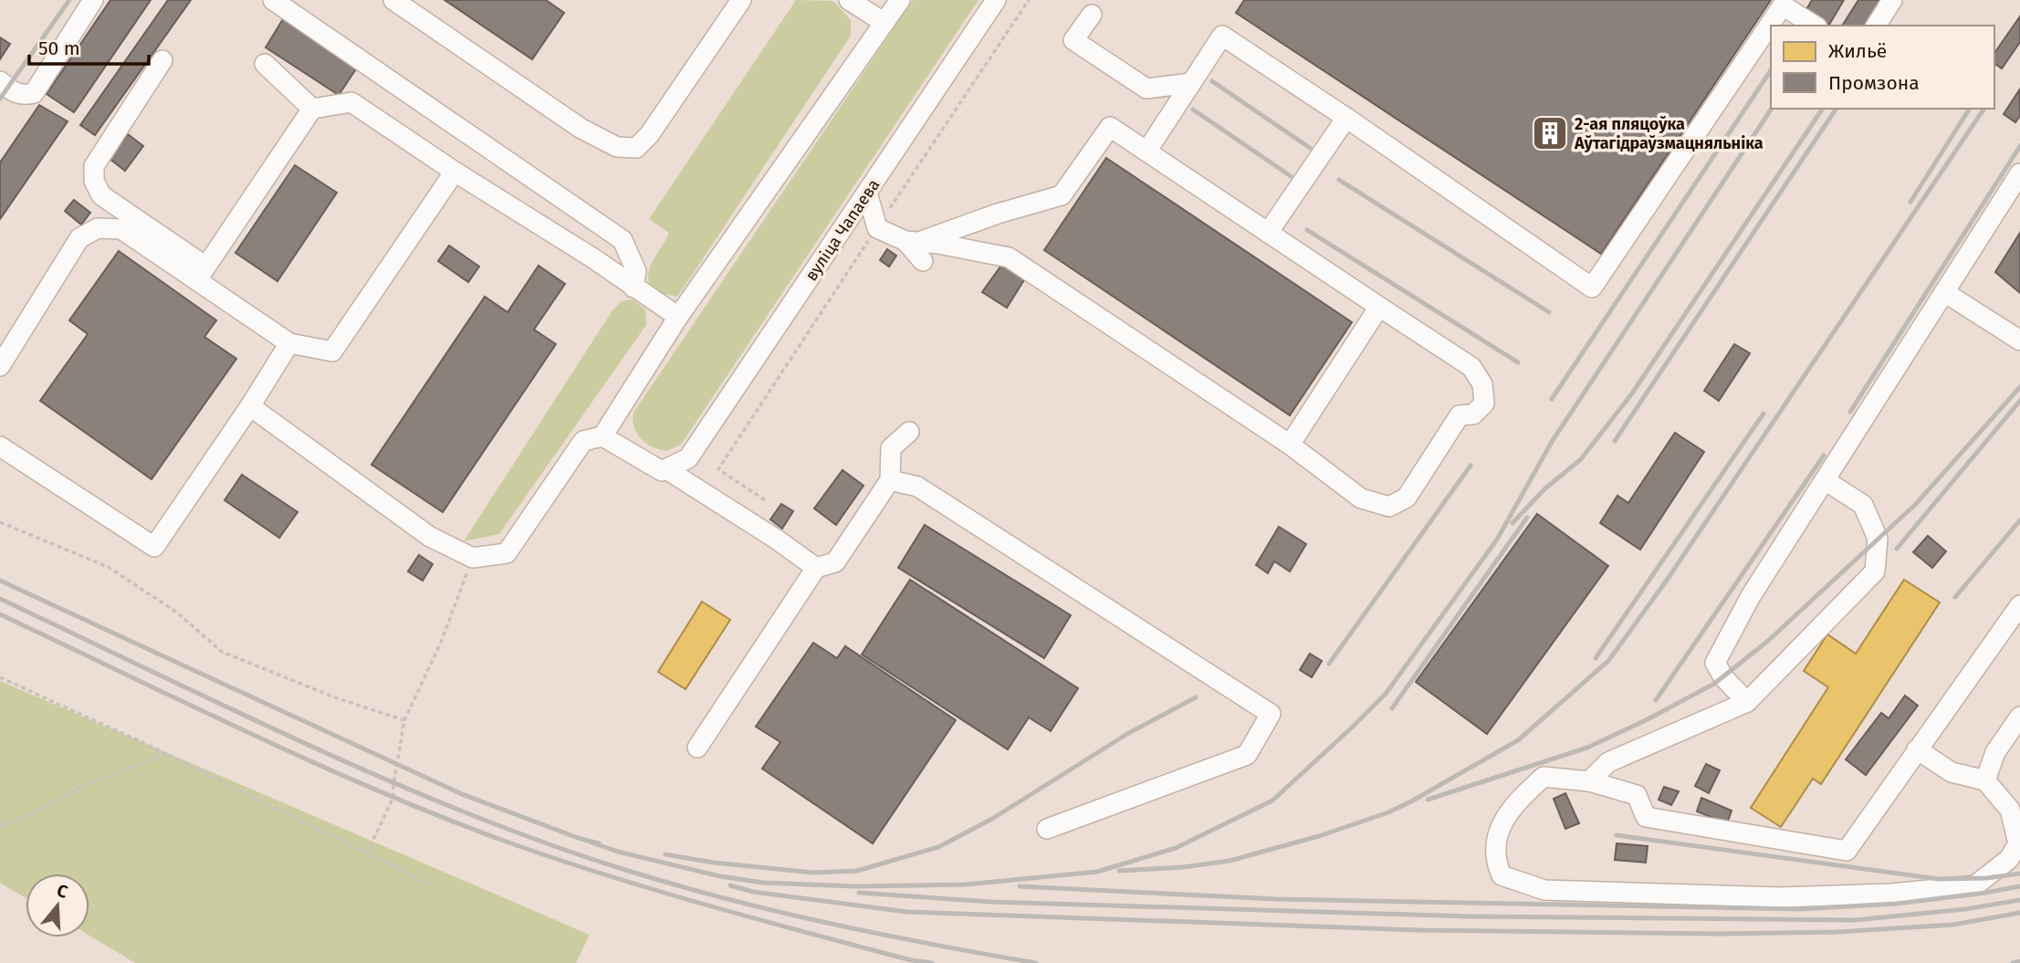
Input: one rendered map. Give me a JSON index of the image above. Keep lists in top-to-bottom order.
{
  "streets": {
    "street": ["вуліца Чапаева"]
  },
  "places": {
    "building": ["2-ая пляцоўка Аўтагідраўзмацняльніка"]
  },
  "legend": ["Жильё", "Промзона"],
  "scale_bar": "50 m",
  "north": "top"
}
